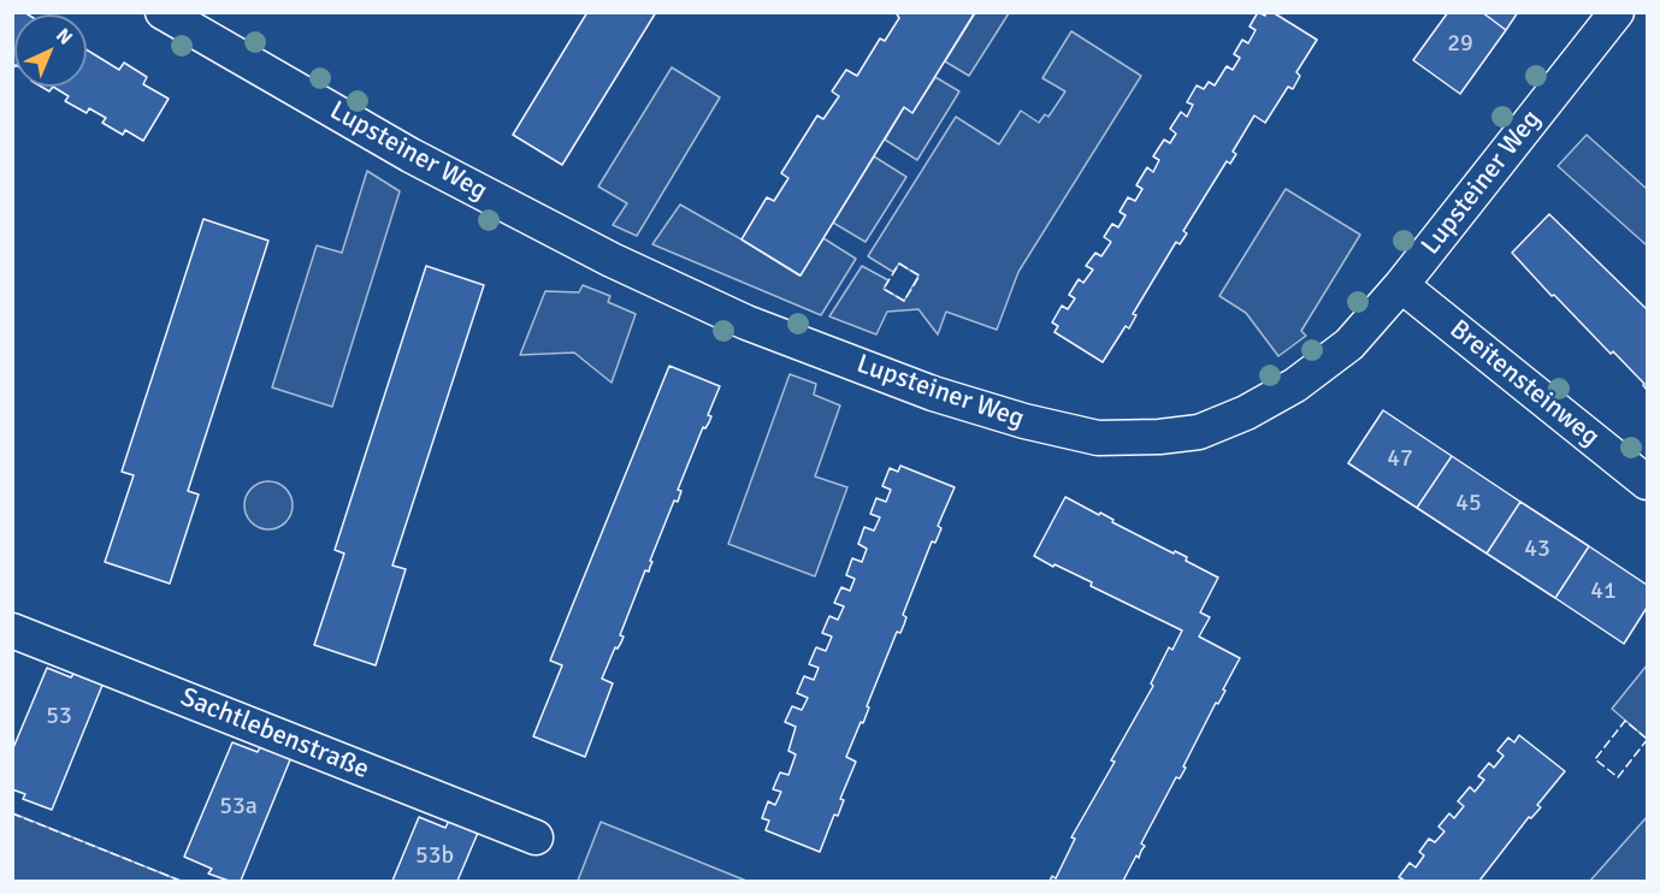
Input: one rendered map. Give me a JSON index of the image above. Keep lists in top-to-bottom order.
{
  "streets": {
    "street": ["Lupsteiner Weg", "Breitensteinweg", "Sachtlebenstraße"]
  },
  "crossings": [
    ["Lupsteiner Weg", "Breitensteinweg"]
  ],
  "house_numbers": [
    "29",
    "47",
    "45",
    "43",
    "41",
    "53",
    "53a",
    "53b"
  ],
  "north": "top right"
}
